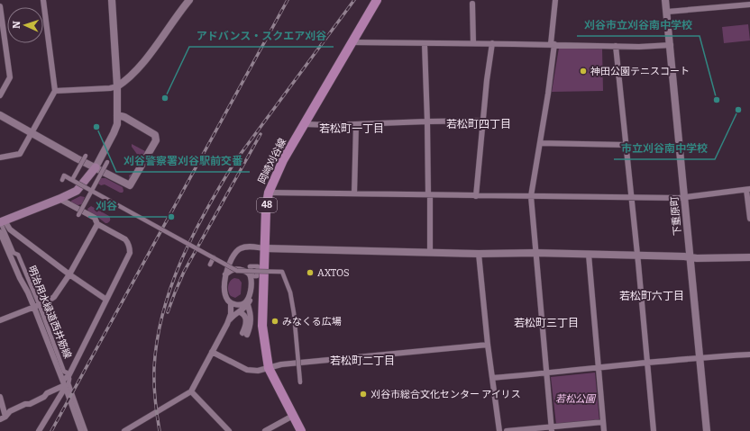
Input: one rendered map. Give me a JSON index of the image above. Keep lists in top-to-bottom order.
{
  "streets": {
    "main road": ["岡崎刈谷線", "48"],
    "street": ["下重原町", "明治用水緑道西井筋線"]
  },
  "districts": [
    "若松町四丁目",
    "若松町一丁目",
    "若松町六丁目",
    "若松町三丁目",
    "若松町二丁目"
  ],
  "parks": ["若松公園"],
  "places": [
    "神田公園テニスコート",
    "アドバンス・スクエア刈谷",
    "刈谷市立刈谷南中学校",
    "市立刈谷南中学校",
    "刈谷警察署刈谷駅前交番",
    "刈谷",
    "AXTOS",
    "みなくる広場",
    "刈谷市総合文化センター アイリス"
  ],
  "north": "left"
}
